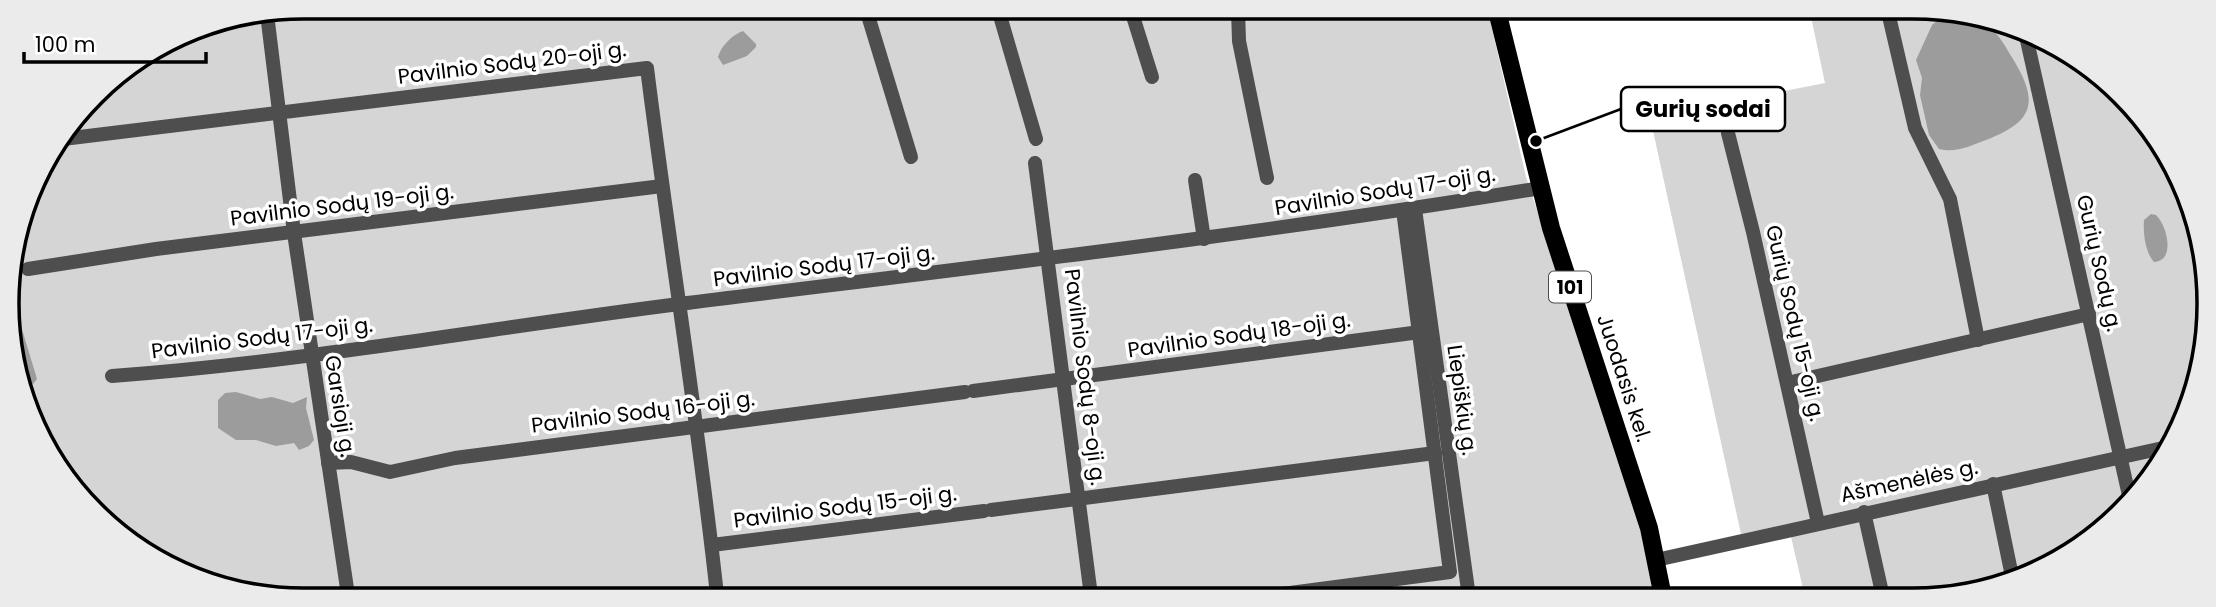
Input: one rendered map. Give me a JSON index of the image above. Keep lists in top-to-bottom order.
{
  "streets": {
    "main road": ["101", "Juodasis kel."],
    "street": [
      "Pavilnio Sodų 20-oji g.",
      "Pavilnio Sodų 17-oji g.",
      "Pavilnio Sodų 19-oji g.",
      "Gurių Sodų g.",
      "Gurių Sodų 15-oji g.",
      "Pavilnio Sodų 18-oji g.",
      "Pavilnio Sodų 8-oji g.",
      "Liepiškių g.",
      "Garsioji g.",
      "Pavilnio Sodų 16-oji g.",
      "Ašmenėlės g.",
      "Pavilnio Sodų 15-oji g."
    ]
  },
  "crossings": [
    ["Pavilnio Sodų 20-oji g.", "Pavilnio Sodų 17-oji g."],
    ["Pavilnio Sodų 20-oji g.", "Pavilnio Sodų 19-oji g."],
    ["Pavilnio Sodų 20-oji g.", "Garsioji g."],
    ["Pavilnio Sodų 20-oji g.", "Pavilnio Sodų 16-oji g."],
    ["Pavilnio Sodų 20-oji g.", "Pavilnio Sodų 15-oji g."],
    ["Pavilnio Sodų 17-oji g.", "Pavilnio Sodų 8-oji g."],
    ["Pavilnio Sodų 17-oji g.", "Juodasis kel."],
    ["Pavilnio Sodų 17-oji g.", "Liepiškių g."],
    ["Pavilnio Sodų 17-oji g.", "Garsioji g."],
    ["Pavilnio Sodų 19-oji g.", "Garsioji g."],
    ["Gurių Sodų g.", "Ašmenėlės g."],
    ["Gurių Sodų 15-oji g.", "Ašmenėlės g."],
    ["Pavilnio Sodų 18-oji g.", "Pavilnio Sodų 8-oji g."],
    ["Pavilnio Sodų 18-oji g.", "Pavilnio Sodų 16-oji g."],
    ["Pavilnio Sodų 8-oji g.", "Pavilnio Sodų 16-oji g."],
    ["Pavilnio Sodų 8-oji g.", "Pavilnio Sodų 15-oji g."],
    ["Juodasis kel.", "Ašmenėlės g."],
    ["Garsioji g.", "Pavilnio Sodų 16-oji g."]
  ],
  "places": ["Gurių sodai"],
  "scale_bar": "100 m"
}
